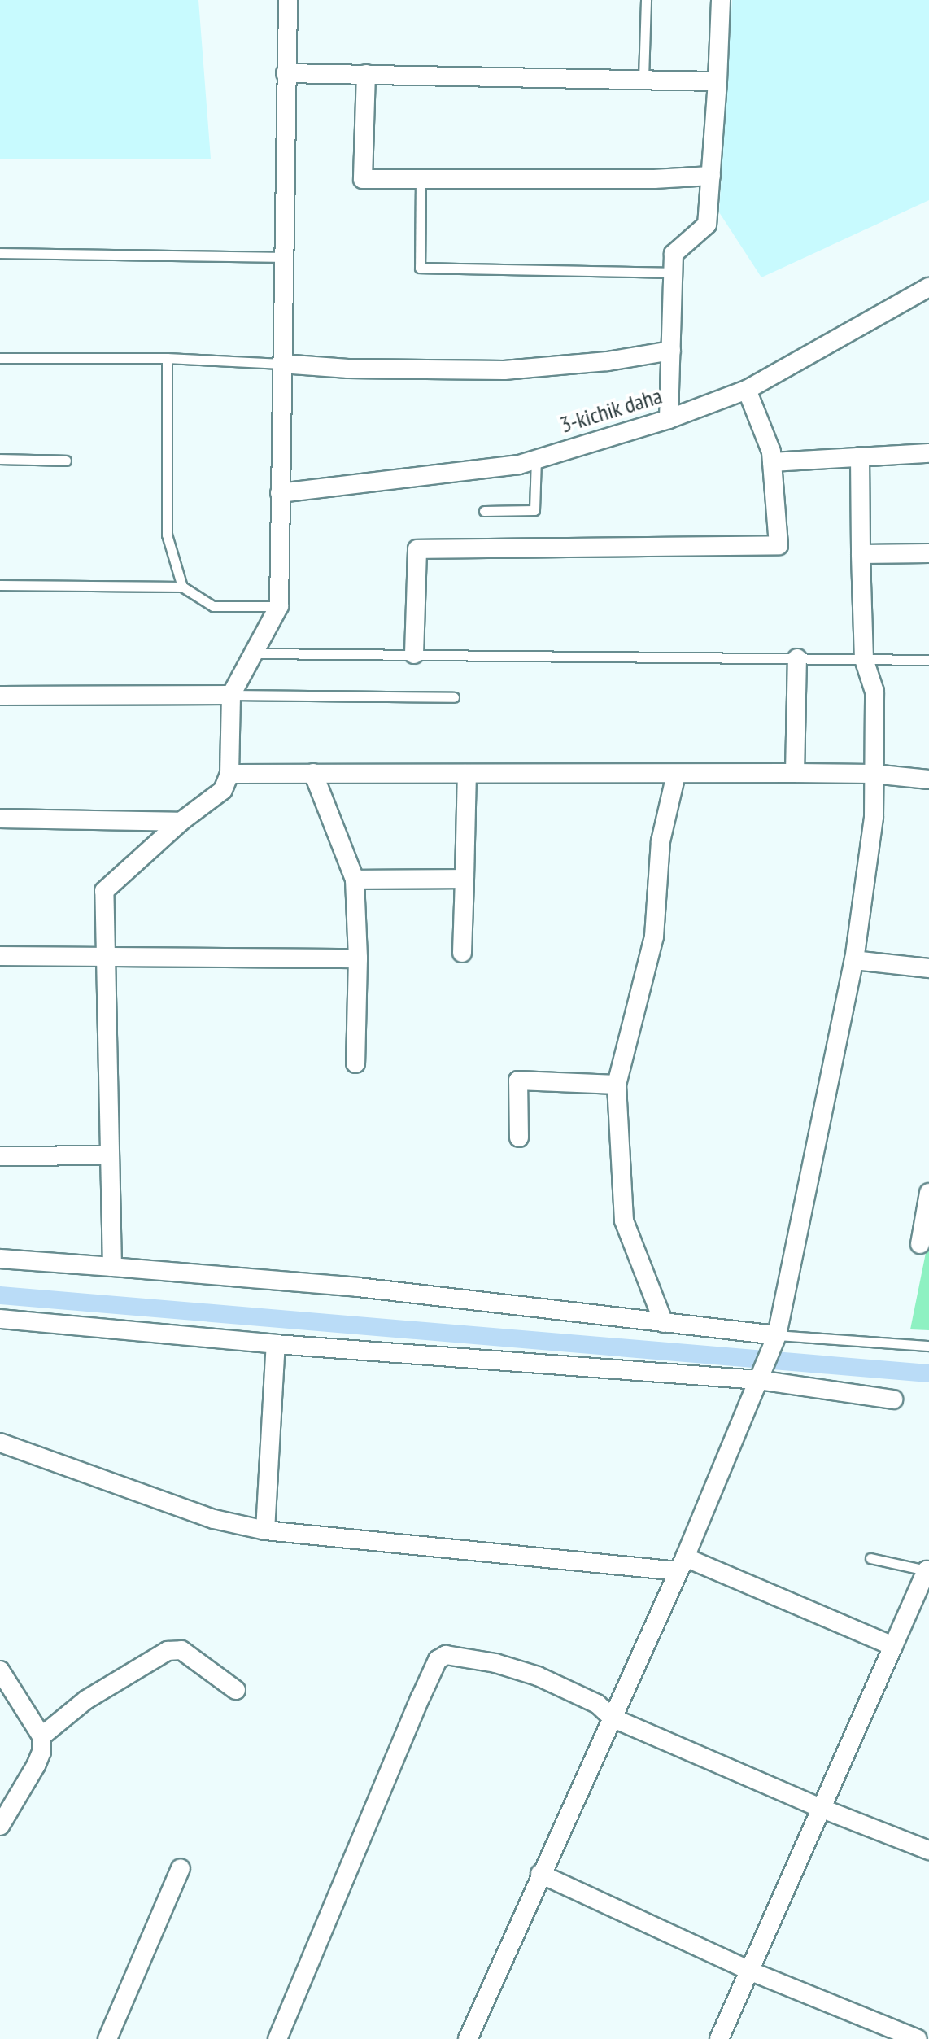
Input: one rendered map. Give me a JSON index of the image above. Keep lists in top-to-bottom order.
{
  "streets": {
    "street": ["3-kichik daha"]
  }
}
